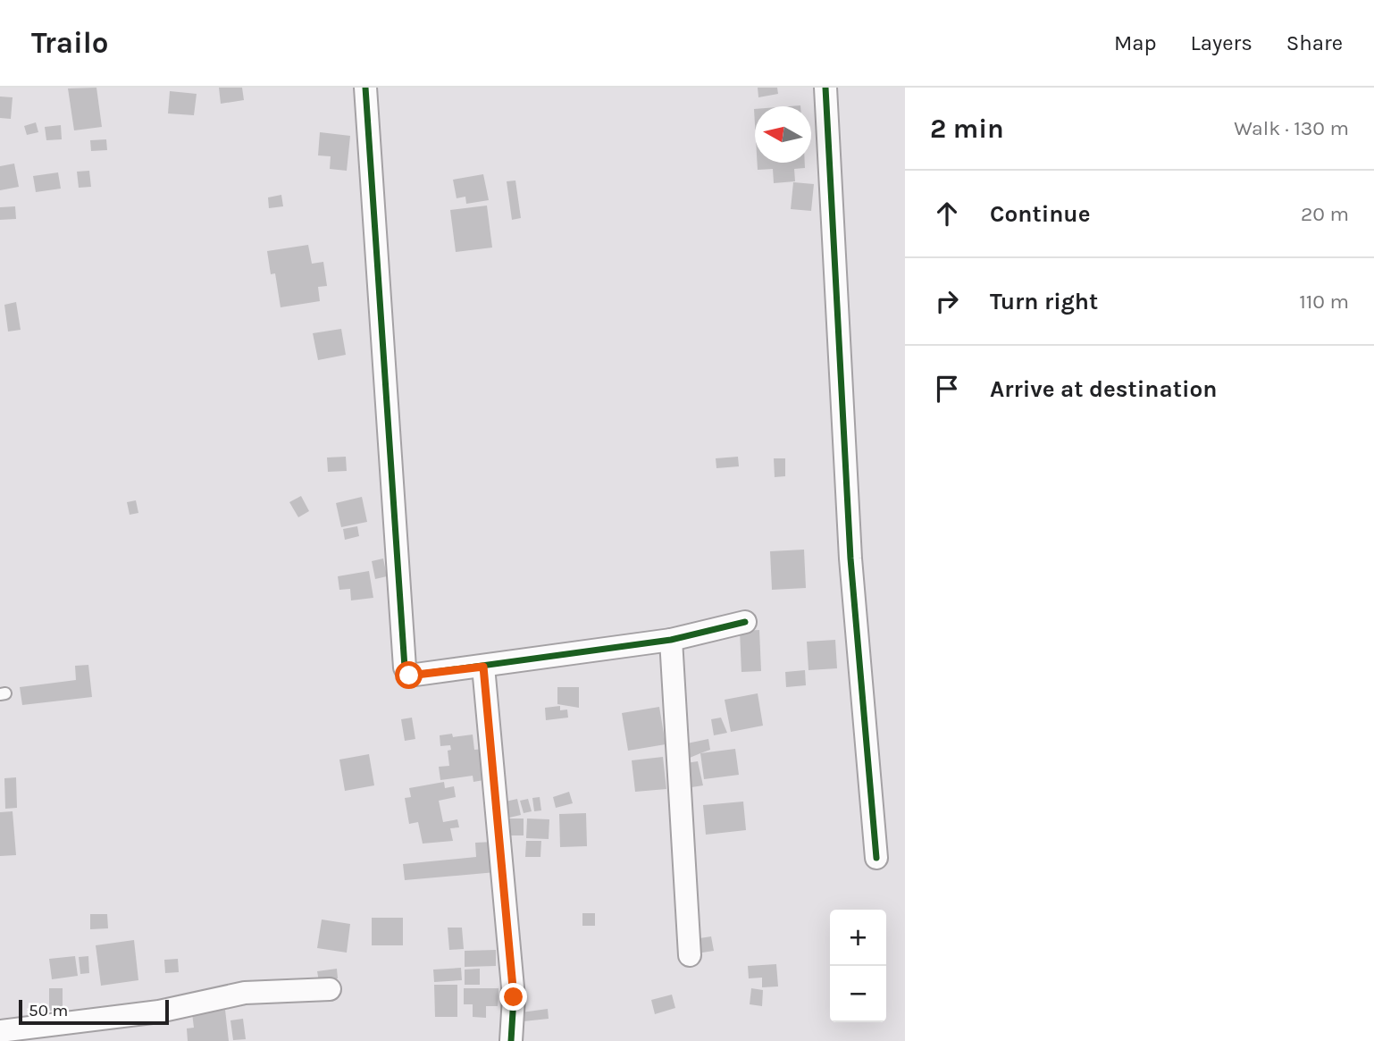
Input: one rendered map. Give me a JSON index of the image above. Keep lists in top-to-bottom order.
{
  "scale_bar": "50 m",
  "north": "left",
  "page": {
    "header": "Trailo",
    "nav": ["Map", "Layers", "Share"],
    "heading": ["2 min", "Walk · 130 m"],
    "list": [
      ["Continue", "20 m"],
      ["Turn right", "110 m"],
      "Arrive at destination"
    ],
    "map_buttons": ["+", "−"],
    "scale": "50 m"
  }
}
